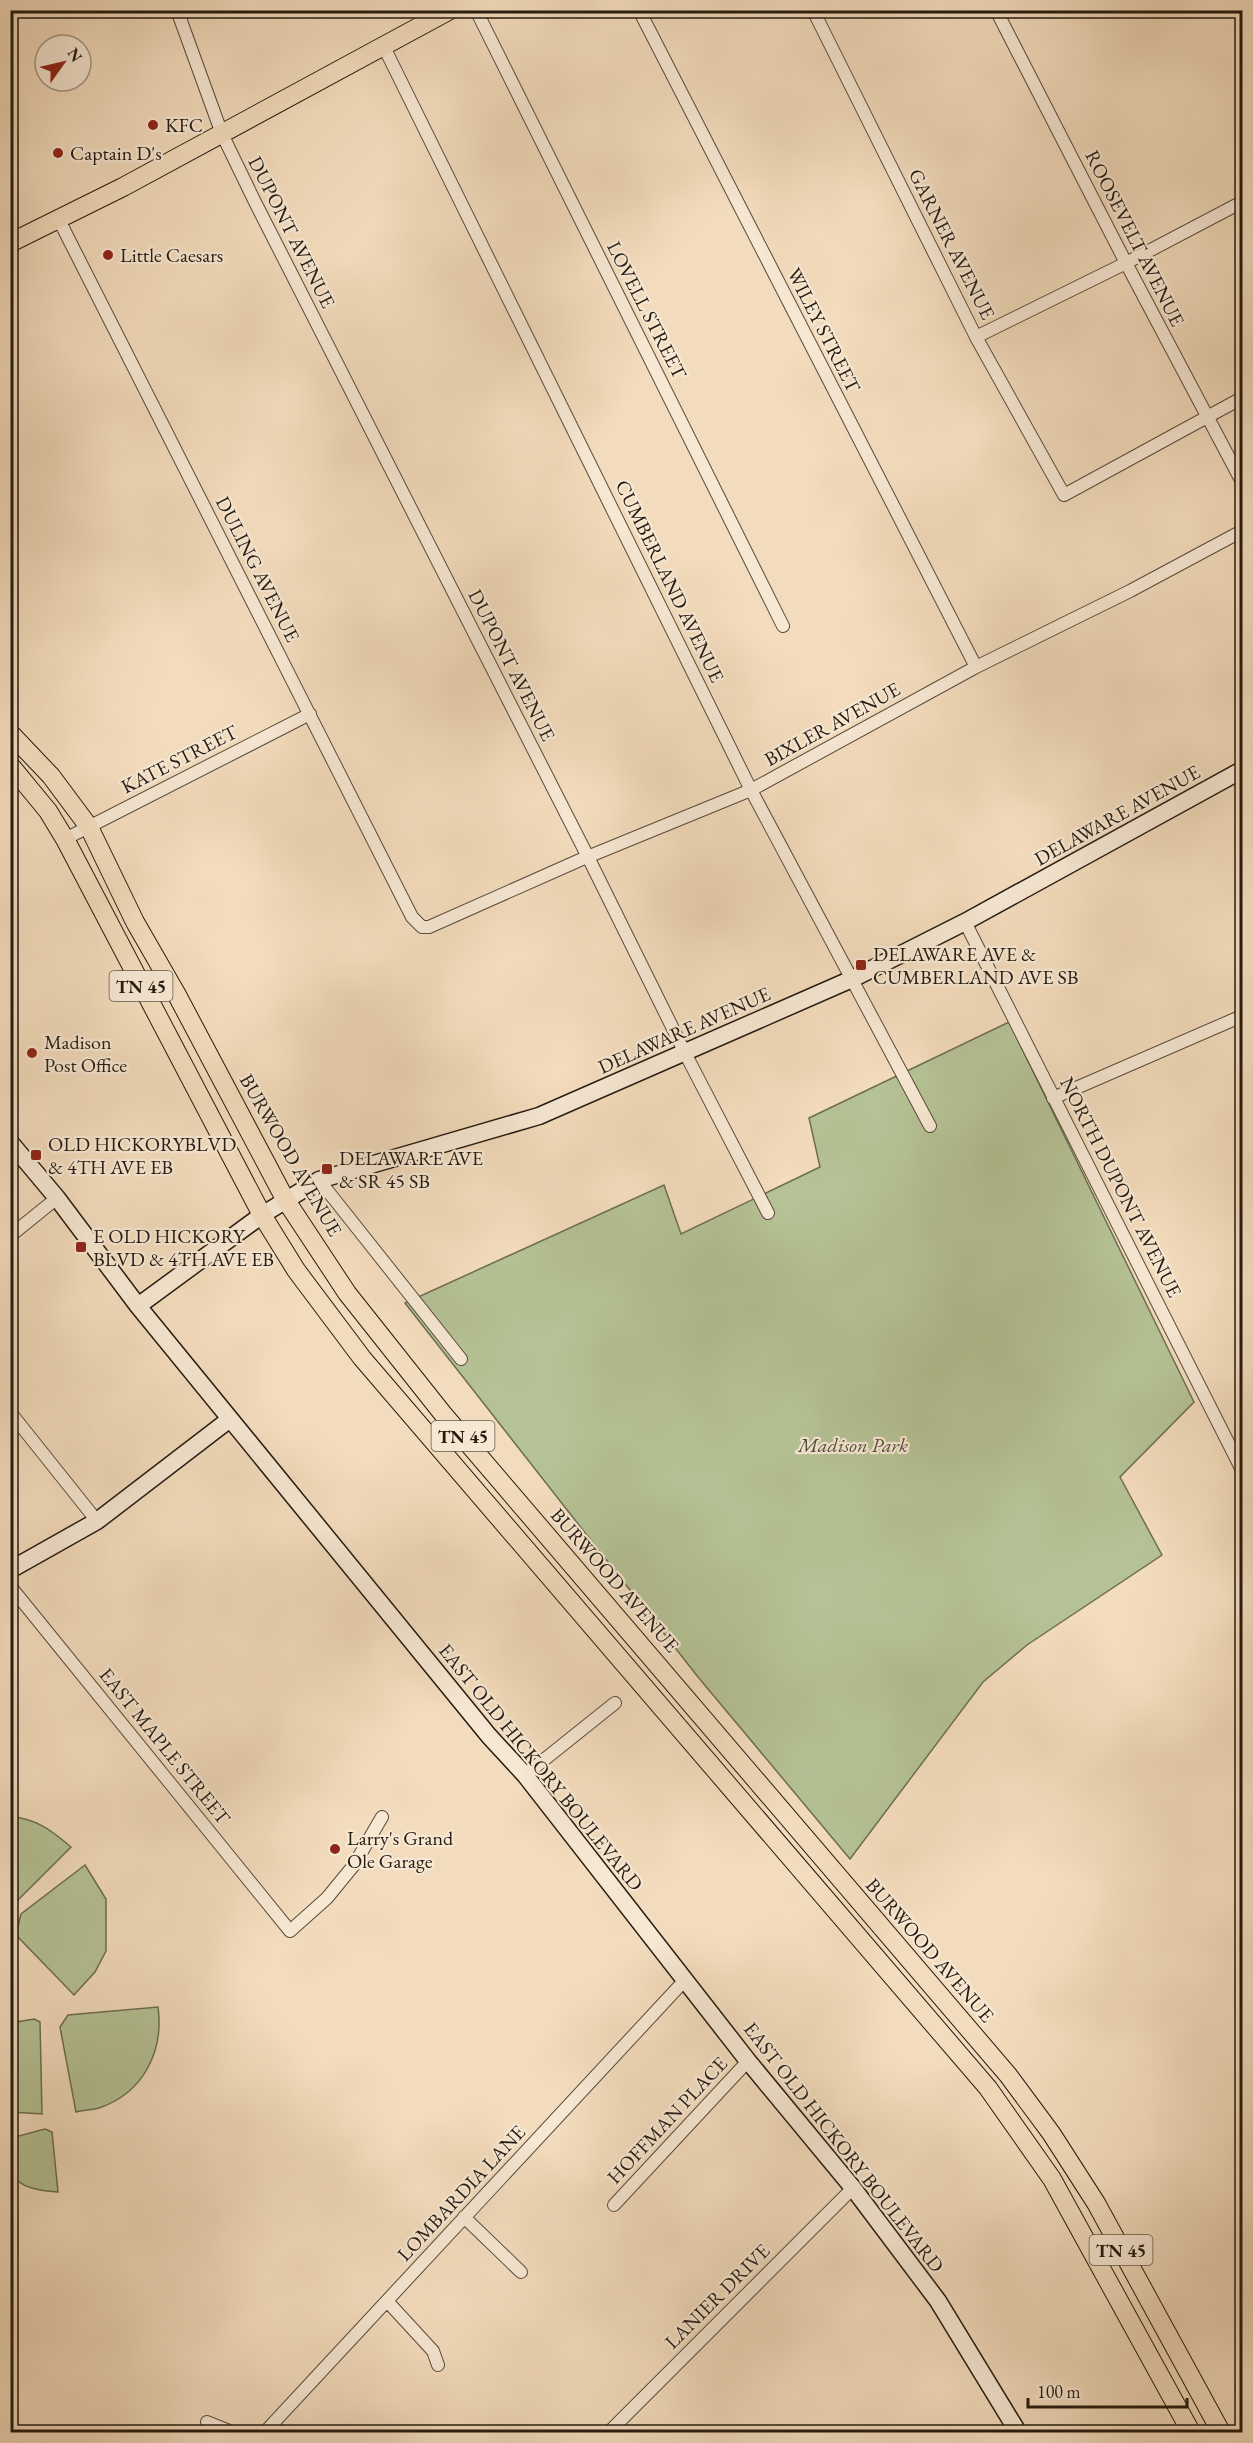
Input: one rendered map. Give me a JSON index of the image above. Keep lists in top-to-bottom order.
{
  "streets": {
    "main road": ["TN 45", "BURWOOD AVENUE"],
    "street": [
      "DUPONT AVENUE",
      "ROOSEVELT AVENUE",
      "GARNER AVENUE",
      "LOVELL STREET",
      "WILEY STREET",
      "DULING AVENUE",
      "CUMBERLAND AVENUE",
      "BIXLER AVENUE",
      "KATE STREET",
      "DELAWARE AVENUE",
      "NORTH DUPONT AVENUE",
      "EAST MAPLE STREET",
      "EAST OLD HICKORY BOULEVARD",
      "HOFFMAN PLACE",
      "LOMBARDIA LANE",
      "LANIER DRIVE"
    ]
  },
  "crossings": [
    ["DUPONT AVENUE", "BIXLER AVENUE"],
    ["DUPONT AVENUE", "DELAWARE AVENUE"],
    ["ROOSEVELT AVENUE", "GARNER AVENUE"],
    ["WILEY STREET", "BIXLER AVENUE"],
    ["DULING AVENUE", "BIXLER AVENUE"],
    ["DULING AVENUE", "KATE STREET"],
    ["CUMBERLAND AVENUE", "BIXLER AVENUE"],
    ["CUMBERLAND AVENUE", "DELAWARE AVENUE"],
    ["KATE STREET", "TN 45"],
    ["KATE STREET", "BURWOOD AVENUE"],
    ["DELAWARE AVENUE", "TN 45"],
    ["DELAWARE AVENUE", "BURWOOD AVENUE"],
    ["DELAWARE AVENUE", "NORTH DUPONT AVENUE"],
    ["DELAWARE AVENUE", "EAST OLD HICKORY BOULEVARD"],
    ["EAST OLD HICKORY BOULEVARD", "HOFFMAN PLACE"],
    ["EAST OLD HICKORY BOULEVARD", "LOMBARDIA LANE"],
    ["EAST OLD HICKORY BOULEVARD", "LANIER DRIVE"]
  ],
  "parks": ["Madison Park"],
  "places": {
    "other": [
      "KFC",
      "Captain D's",
      "Little Caesars",
      "Madison Post Office",
      "Larry's Grand Ole Garage"
    ],
    "transit": [
      "DELAWARE AVE & CUMBERLAND AVE SB",
      "OLD HICKORYBLVD & 4TH AVE EB",
      "DELAWARE AVE & SR 45 SB",
      "E OLD HICKORY BLVD & 4TH AVE EB"
    ]
  },
  "scale_bar": "100 m",
  "north": "top right"
}
